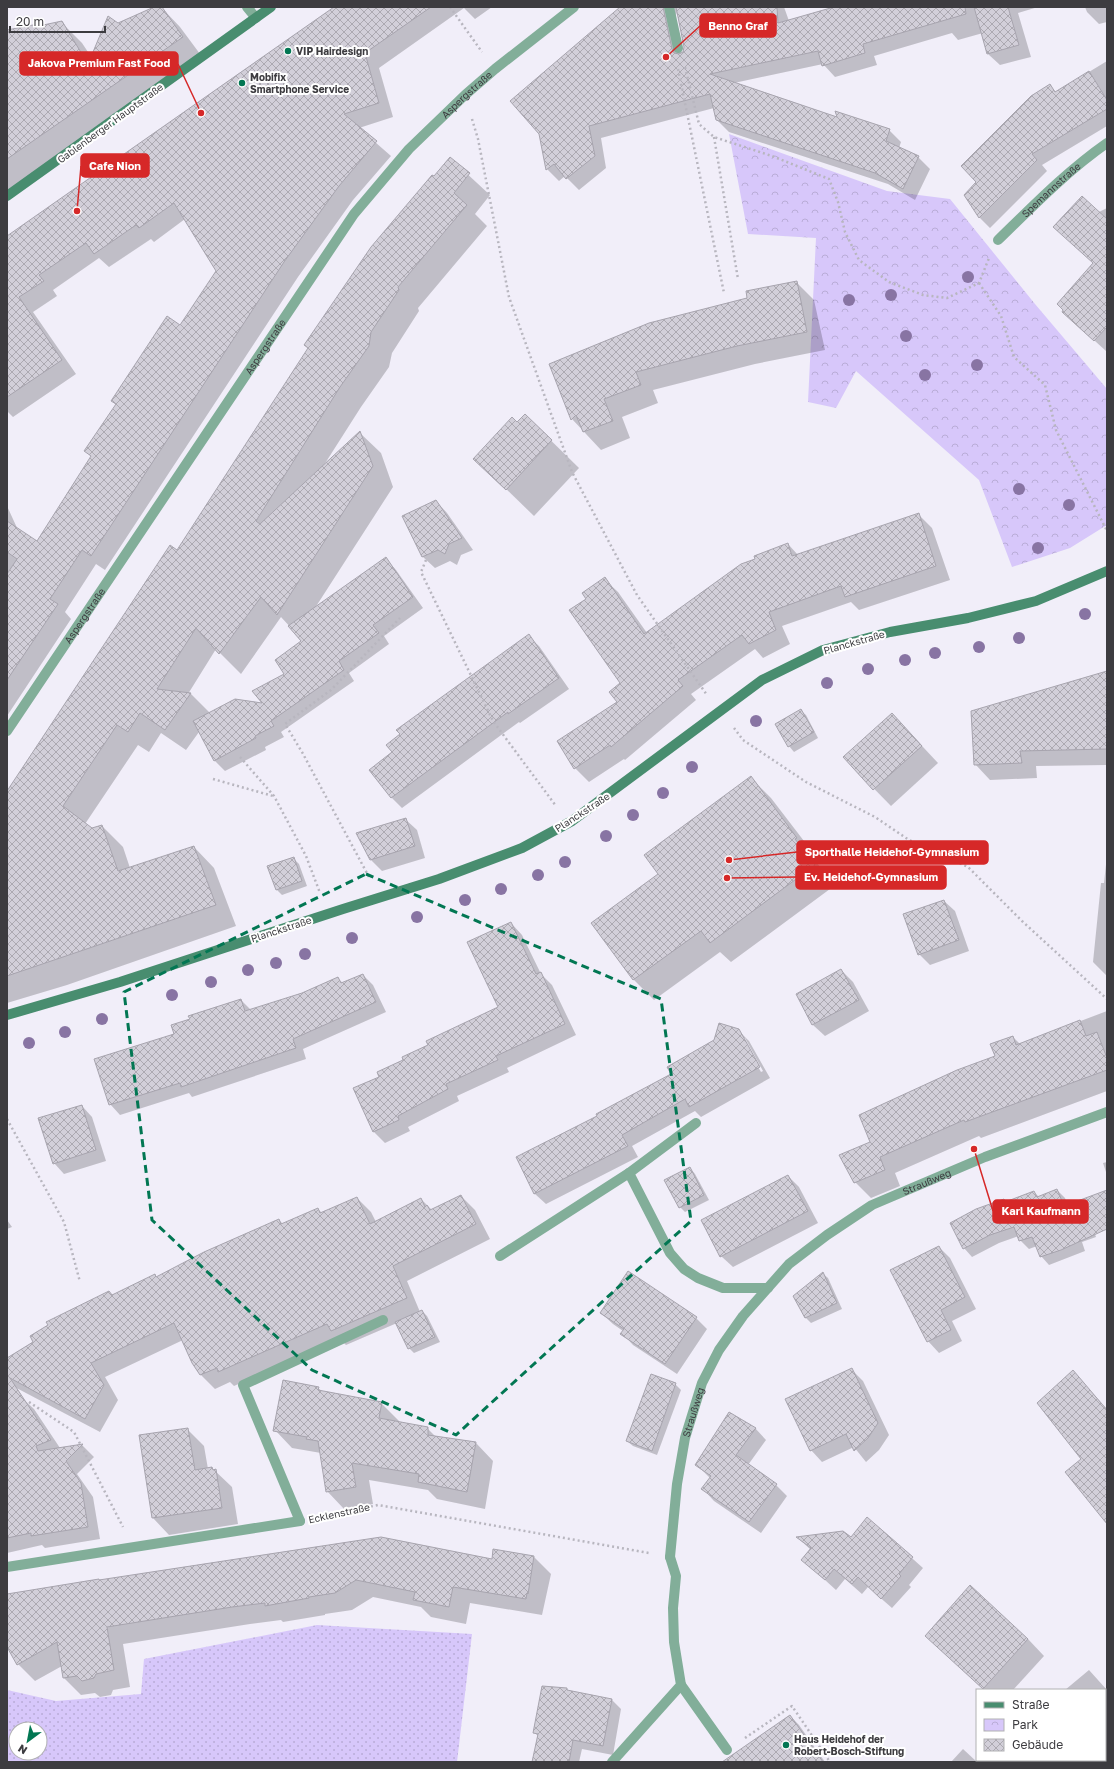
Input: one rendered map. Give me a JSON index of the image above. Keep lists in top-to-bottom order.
{
  "streets": {
    "main road": ["Gablenberger Hauptstraße", "Planckstraße"],
    "street": [
      "Aspergstraße",
      "Spemannstraße",
      "Straußweg",
      "Ecklenstraße"
    ]
  },
  "crossings": [
    ["Straußweg", "Ecklenstraße"]
  ],
  "places": [
    "VIP Hairdesign",
    "Benno Graf",
    "Mobifix Smartphone Service",
    "Jakova Premium Fast Food",
    "Cafe Nion",
    "Sporthalle Heidehof-Gymnasium",
    "Ev. Heidehof-Gymnasium",
    "Karl Kaufmann",
    "Haus Heidehof der Robert-Bosch-Stiftung"
  ],
  "legend": ["Straße", "Park", "Gebäude"],
  "scale_bar": "20 m",
  "north": "bottom left"
}
